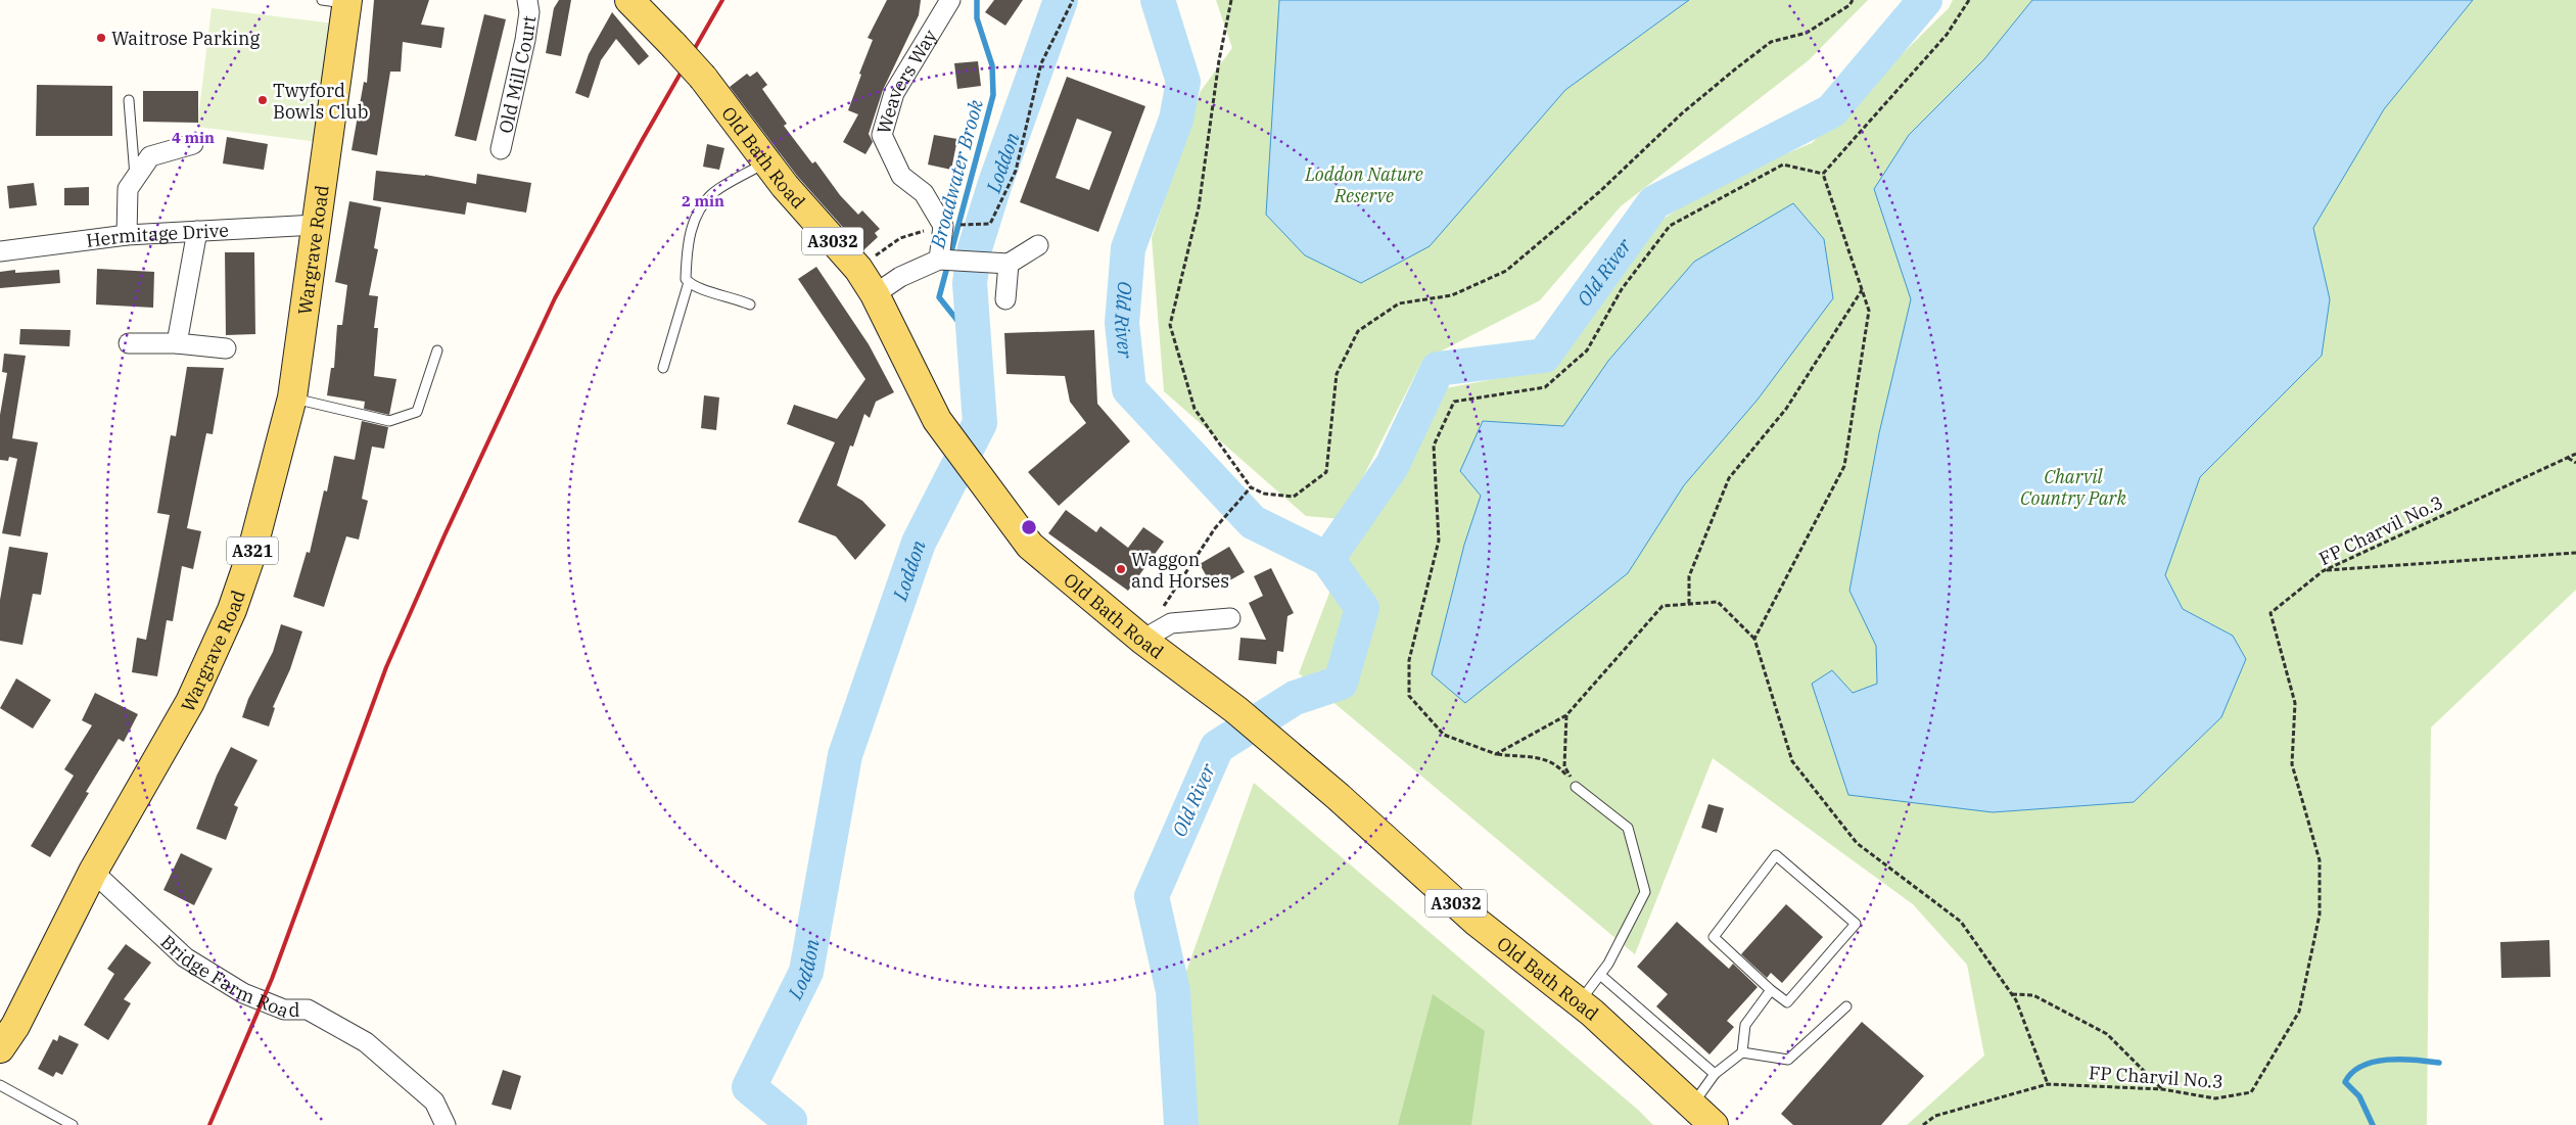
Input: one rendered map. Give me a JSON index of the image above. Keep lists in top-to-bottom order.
{
  "streets": {
    "main road": [
      "Old Bath Road",
      "A3032",
      "Wargrave Road",
      "A321"
    ],
    "street": [
      "Old Mill Court",
      "Weavers Way",
      "Hermitage Drive",
      "Bridge Farm Road"
    ],
    "path": ["FP Charvil No.3"]
  },
  "crossings": [
    ["Hermitage Drive", "Wargrave Road"],
    ["Wargrave Road", "Bridge Farm Road"]
  ],
  "water": ["Loddon", "Broadwater Brook", "Old River"],
  "parks": ["Loddon Nature Reserve", "Charvil Country Park"],
  "places": ["Waitrose Parking", "Twyford Bowls Club", "Waggon and Horses"],
  "rings": ["4 min", "2 min"]
}
